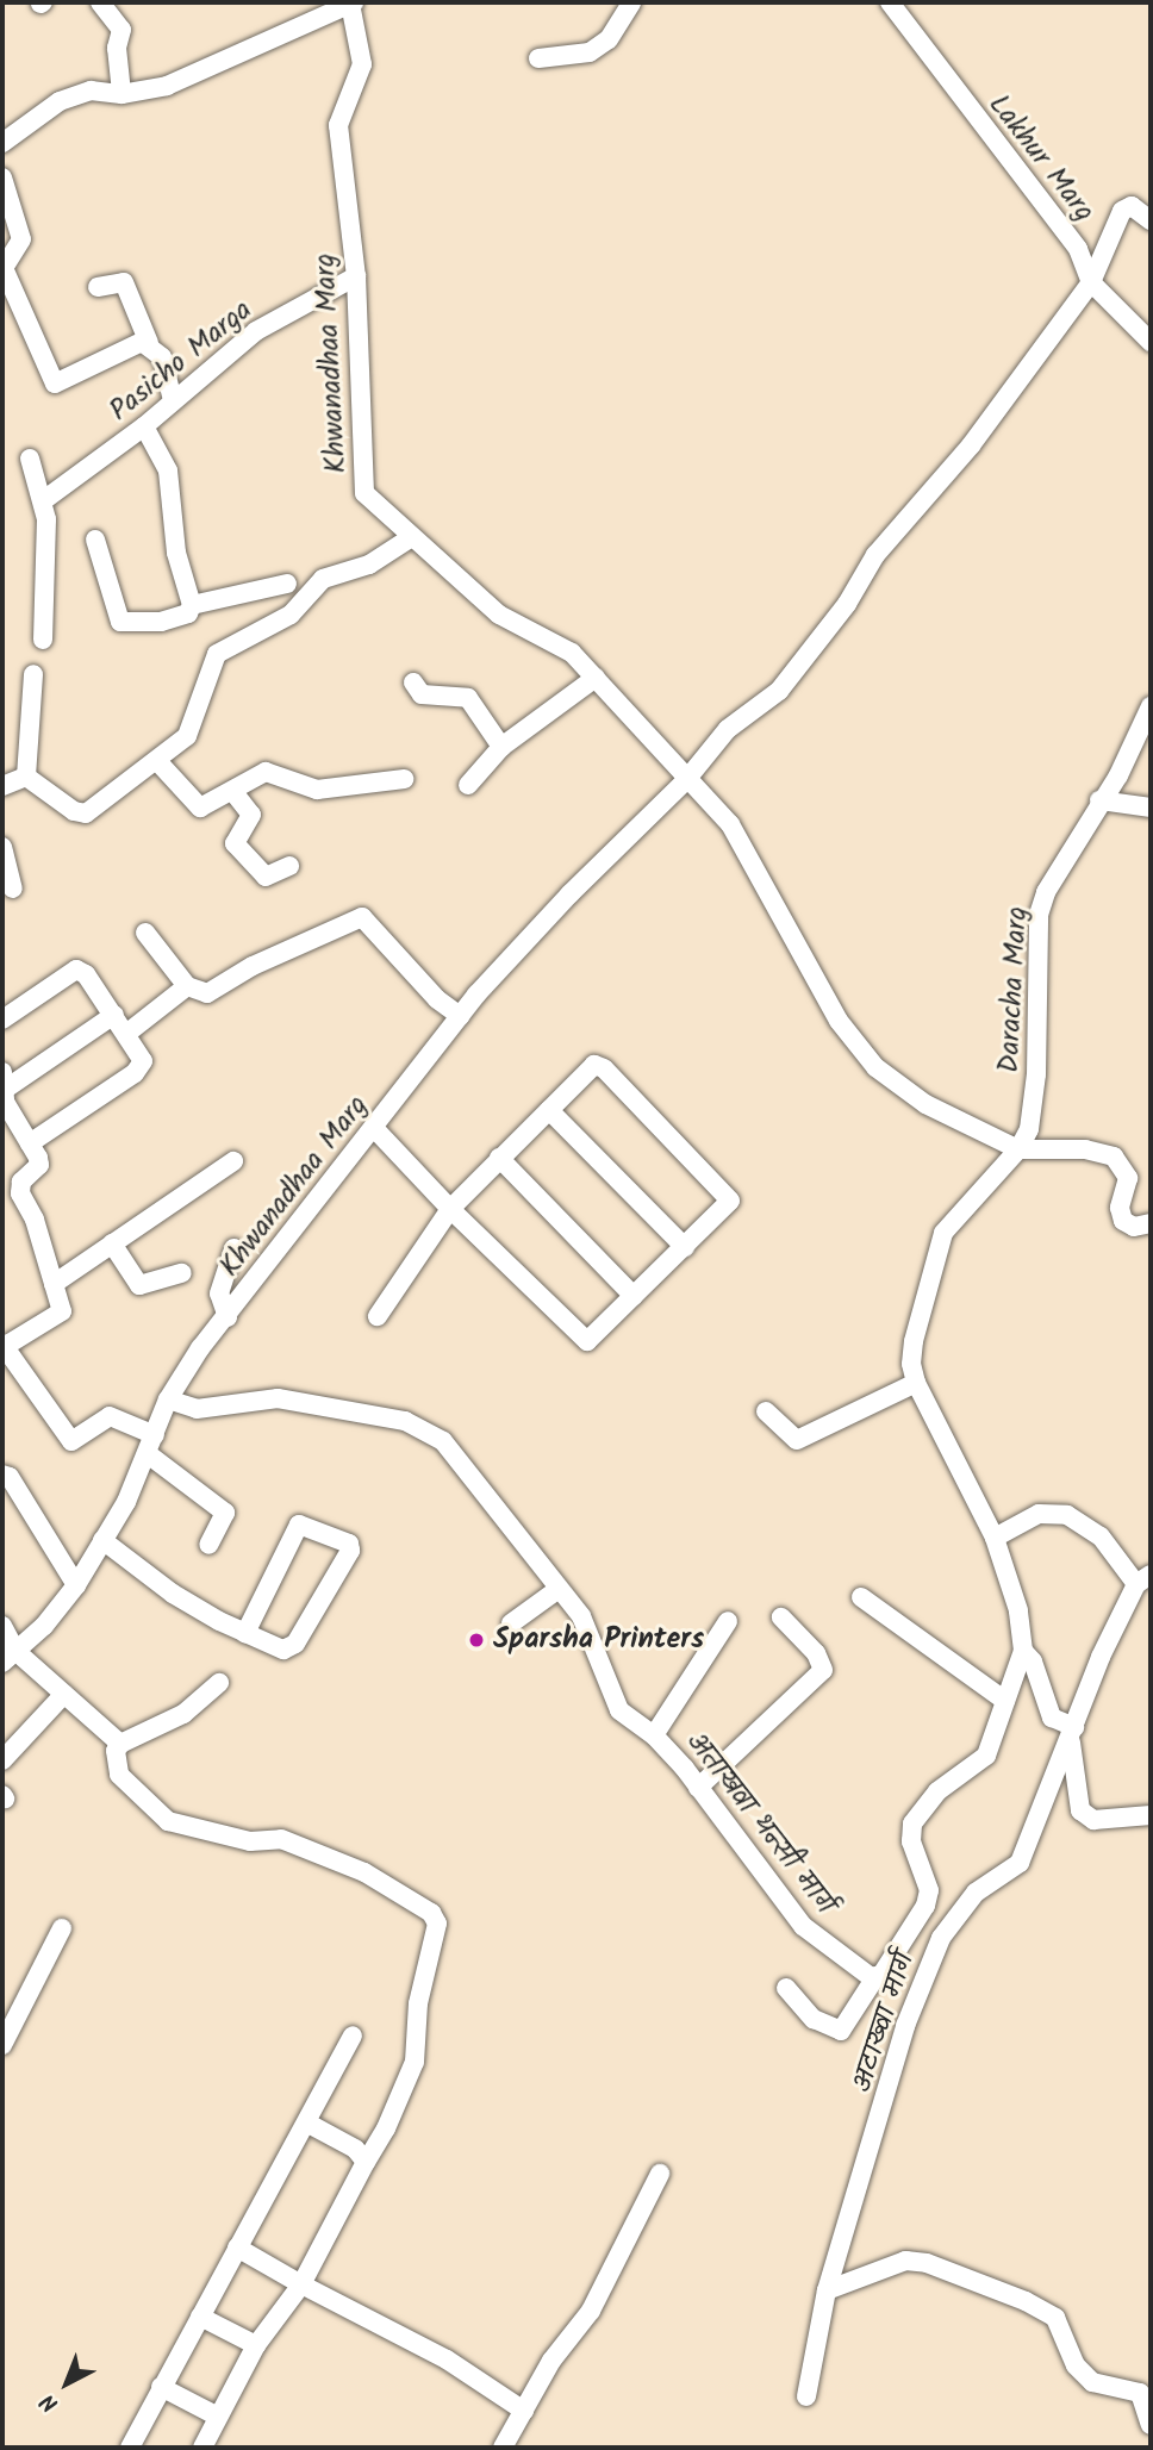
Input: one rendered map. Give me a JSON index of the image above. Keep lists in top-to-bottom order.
{
  "streets": {
    "street": [
      "Lakhur Marg",
      "Pasicho Marga",
      "Khwanadhaa Marg",
      "Daracha Marg",
      "अताखवा थन्सी मार्ग",
      "अटाख्वा मार्ग"
    ]
  },
  "crossings": [
    ["Pasicho Marga", "Khwanadhaa Marg"],
    ["Khwanadhaa Marg", "Daracha Marg"],
    ["Khwanadhaa Marg", "अताखवा थन्सी मार्ग"]
  ],
  "places": ["Sparsha Printers"],
  "north": "bottom left"
}
